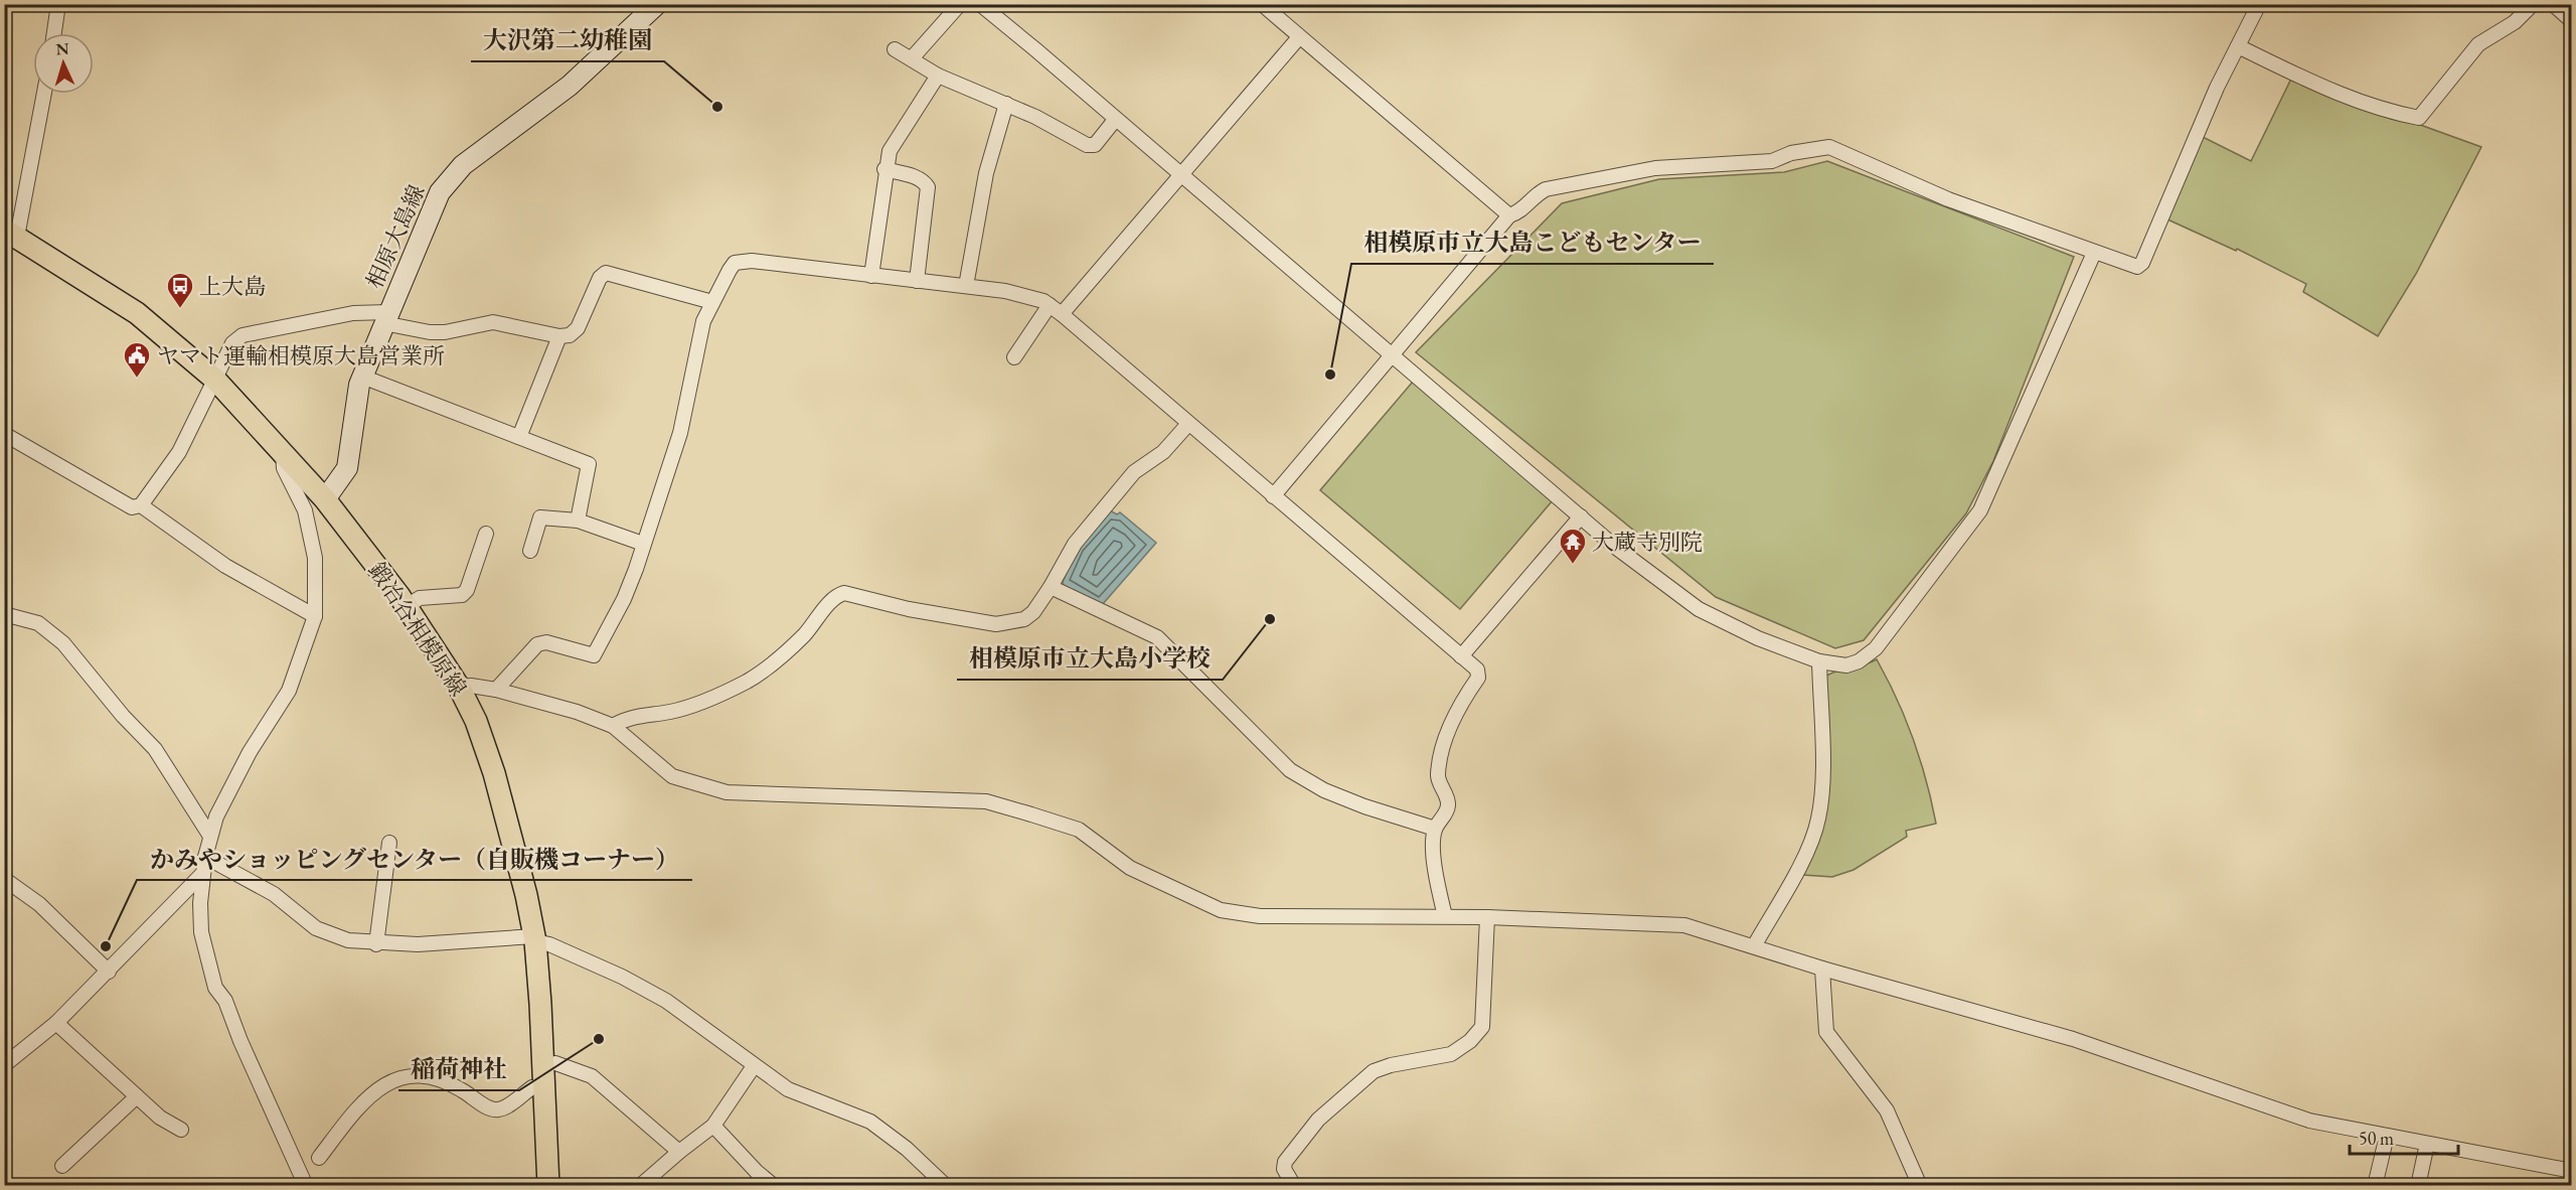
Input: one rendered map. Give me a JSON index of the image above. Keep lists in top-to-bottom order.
{
  "streets": {
    "main road": ["鍛冶谷相模原線"],
    "street": ["相原大島線"]
  },
  "crossings": [
    ["相原大島線", "鍛冶谷相模原線"]
  ],
  "places": {
    "other": [
      "大沢第二幼稚園",
      "相模原市立大島こどもセンター",
      "相模原市立大島小学校",
      "かみやショッピングセンター（自販機コーナー）",
      "稲荷神社"
    ],
    "bus stop": ["上大島"],
    "public building": ["ヤマト運輸相模原大島営業所"],
    "temple": ["大蔵寺別院"]
  },
  "scale_bar": "50 m",
  "north": "top"
}
